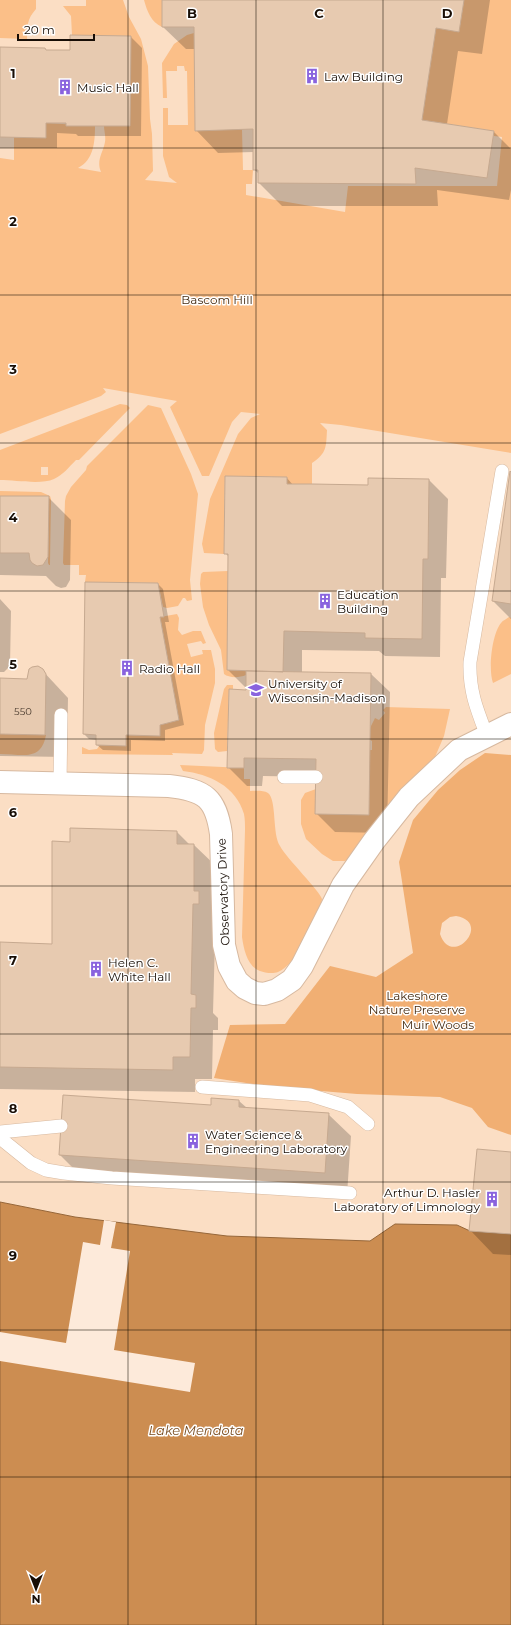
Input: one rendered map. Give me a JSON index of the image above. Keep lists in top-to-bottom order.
{
  "streets": {
    "street": ["Observatory Drive"]
  },
  "water": ["Lake Mendota"],
  "parks": ["Bascom Hill", "Lakeshore Nature Preserve", "Muir Woods"],
  "places": {
    "building": [
      "Law Building",
      "Music Hall",
      "Education Building",
      "Radio Hall",
      "Helen C. White Hall",
      "Water Science & Engineering Laboratory",
      "Arthur D. Hasler Laboratory of Limnology"
    ],
    "school or university": ["University of Wisconsin-Madison"]
  },
  "house_numbers": ["550"],
  "scale_bar": "20 m",
  "north": "bottom",
  "grid": {
    "columns": ["B", "C", "D"],
    "rows": [
      "1",
      "2",
      "3",
      "4",
      "5",
      "6",
      "7",
      "8",
      "9"
    ]
  }
}
